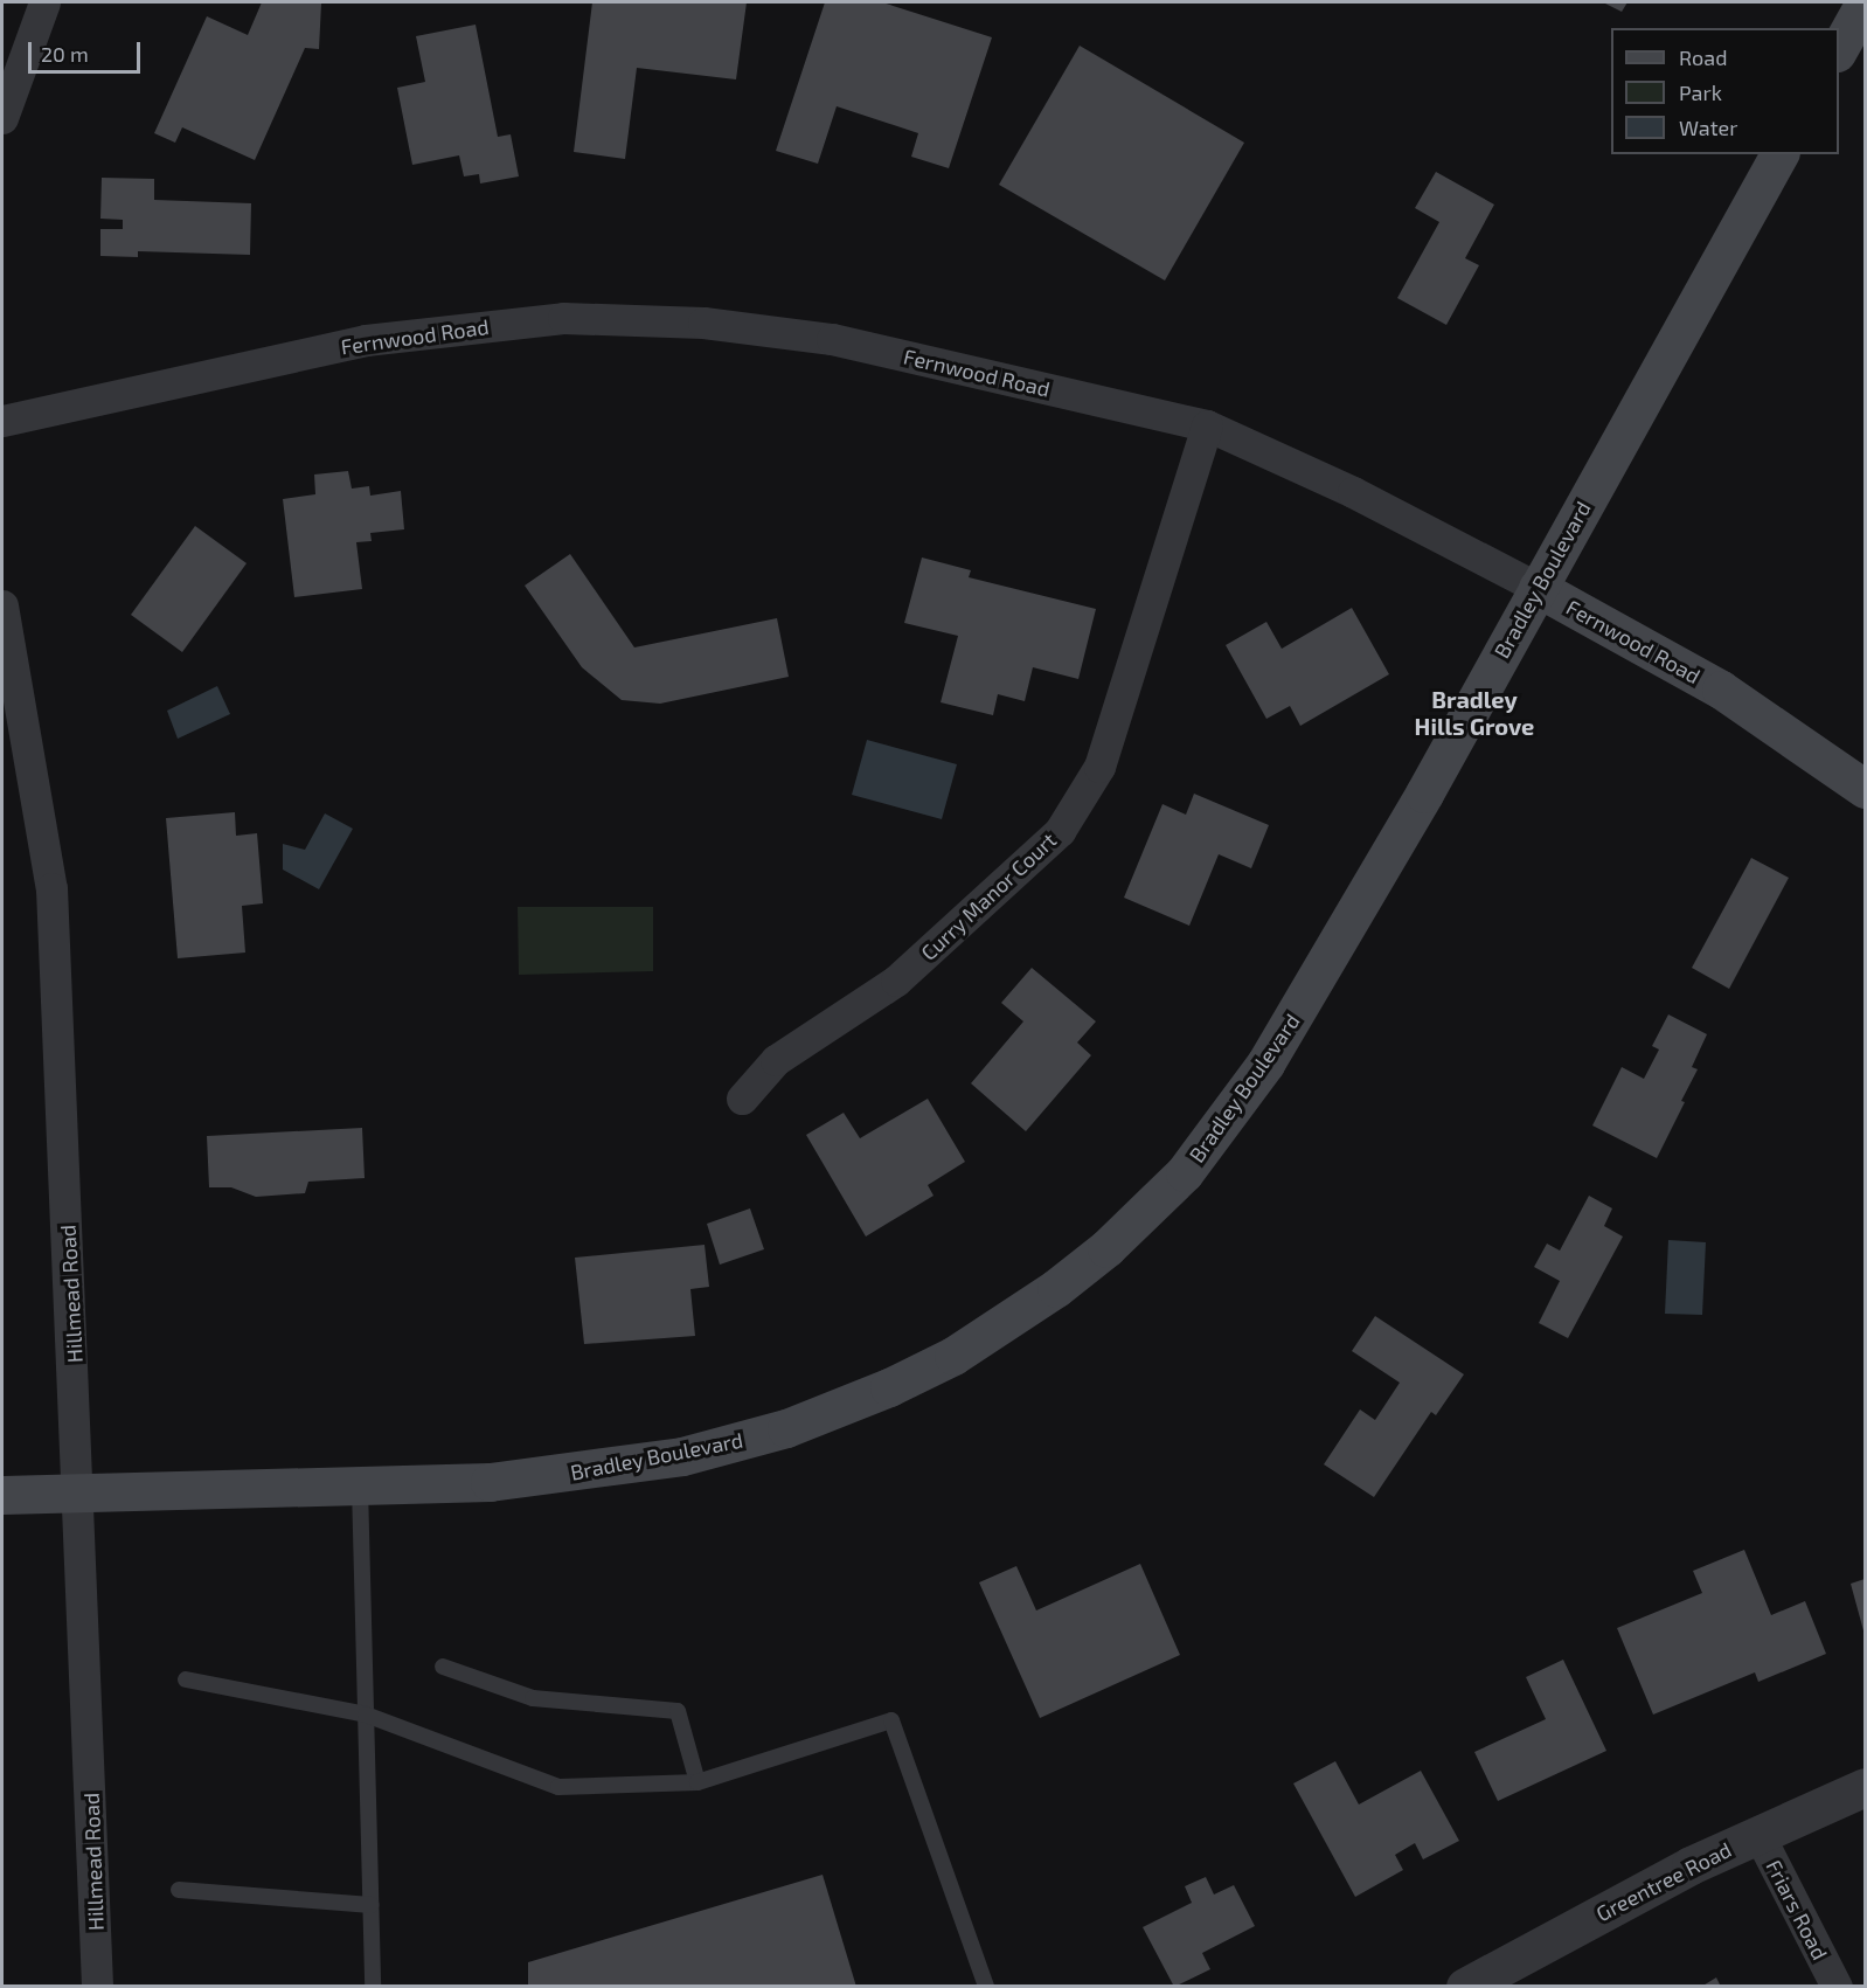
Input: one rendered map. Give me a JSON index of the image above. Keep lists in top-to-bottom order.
{
  "streets": {
    "main road": ["Fernwood Road", "Bradley Boulevard"],
    "street": [
      "Curry Manor Court",
      "Hillmead Road",
      "Greentree Road",
      "Friars Road"
    ]
  },
  "crossings": [
    ["Fernwood Road", "Bradley Boulevard"],
    ["Fernwood Road", "Curry Manor Court"],
    ["Bradley Boulevard", "Hillmead Road"],
    ["Greentree Road", "Friars Road"]
  ],
  "districts": ["Bradley Hills Grove"],
  "legend": ["Road", "Park", "Water"],
  "scale_bar": "20 m"
}
